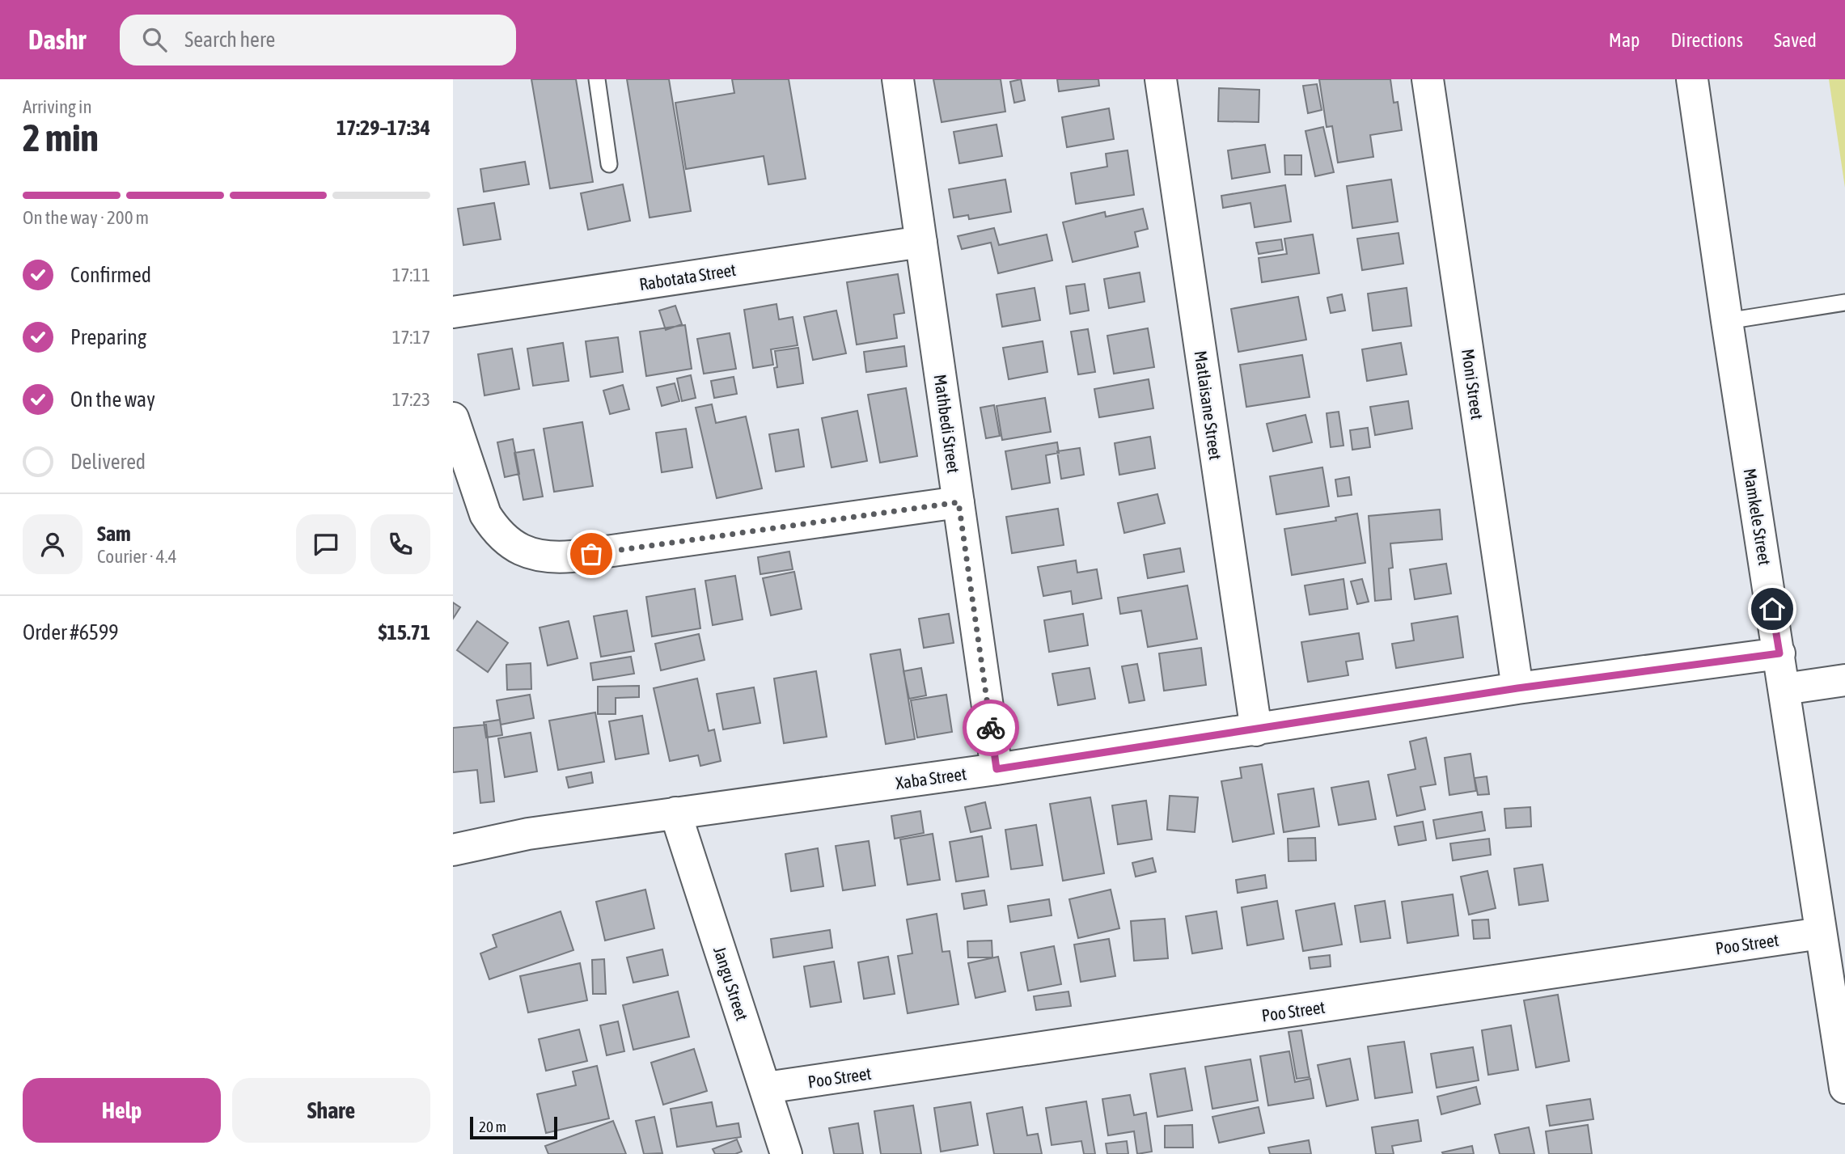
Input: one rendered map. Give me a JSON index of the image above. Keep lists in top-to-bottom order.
{
  "streets": {
    "street": [
      "Rabotata Street",
      "Moni Street",
      "Matlaisane Street",
      "Mathbedi Street",
      "Mamkele Street",
      "Xaba Street",
      "Poo Street",
      "Jangu Street"
    ]
  },
  "crossings": [
    ["Rabotata Street", "Mathbedi Street"],
    ["Moni Street", "Xaba Street"],
    ["Matlaisane Street", "Xaba Street"],
    ["Mathbedi Street", "Xaba Street"],
    ["Mamkele Street", "Xaba Street"],
    ["Mamkele Street", "Poo Street"],
    ["Xaba Street", "Jangu Street"],
    ["Poo Street", "Jangu Street"]
  ],
  "scale_bar": "20 m",
  "page": {
    "header": "Dashr",
    "search": "Search here",
    "nav": ["Map", "Directions", "Saved"],
    "heading": ["2 min", "Arriving in", "17:29–17:34"],
    "panel": [
      "Sam",
      "Courier · 4.4",
      "Order #6599",
      "$15.71"
    ],
    "bar": "On the way · 200 m",
    "list": [
      ["Confirmed", "17:11"],
      ["Preparing", "17:17"],
      ["On the way", "17:23"],
      "Delivered"
    ],
    "buttons": ["Help", "Share"],
    "scale": "20 m"
  }
}
